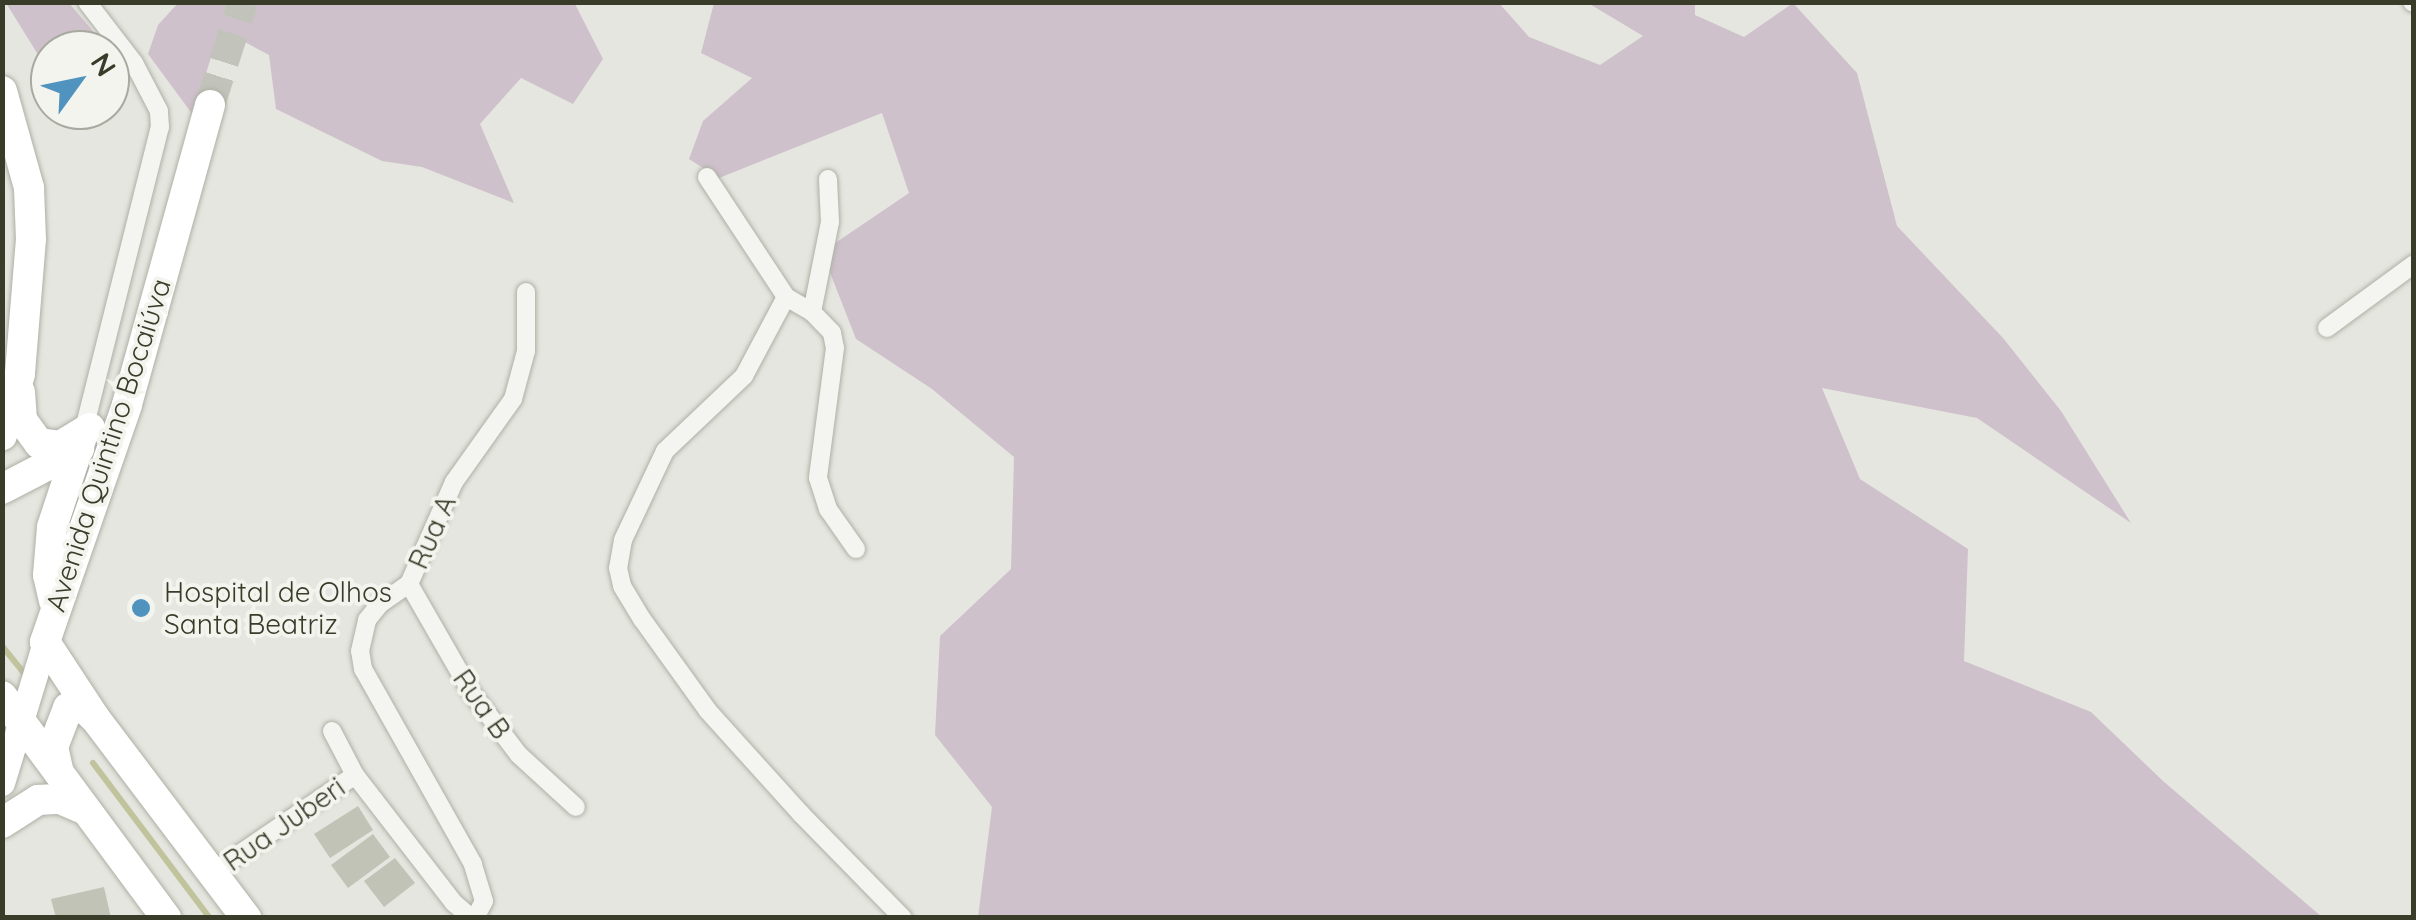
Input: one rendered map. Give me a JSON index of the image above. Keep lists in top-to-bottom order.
{
  "streets": {
    "main road": ["Avenida Quintino Bocaiúva"],
    "street": ["Rua A", "Rua B", "Rua Juberi"]
  },
  "crossings": [
    ["Rua A", "Rua B"],
    ["Rua A", "Rua Juberi"]
  ],
  "places": ["Hospital de Olhos Santa Beatriz"],
  "north": "top right"
}
